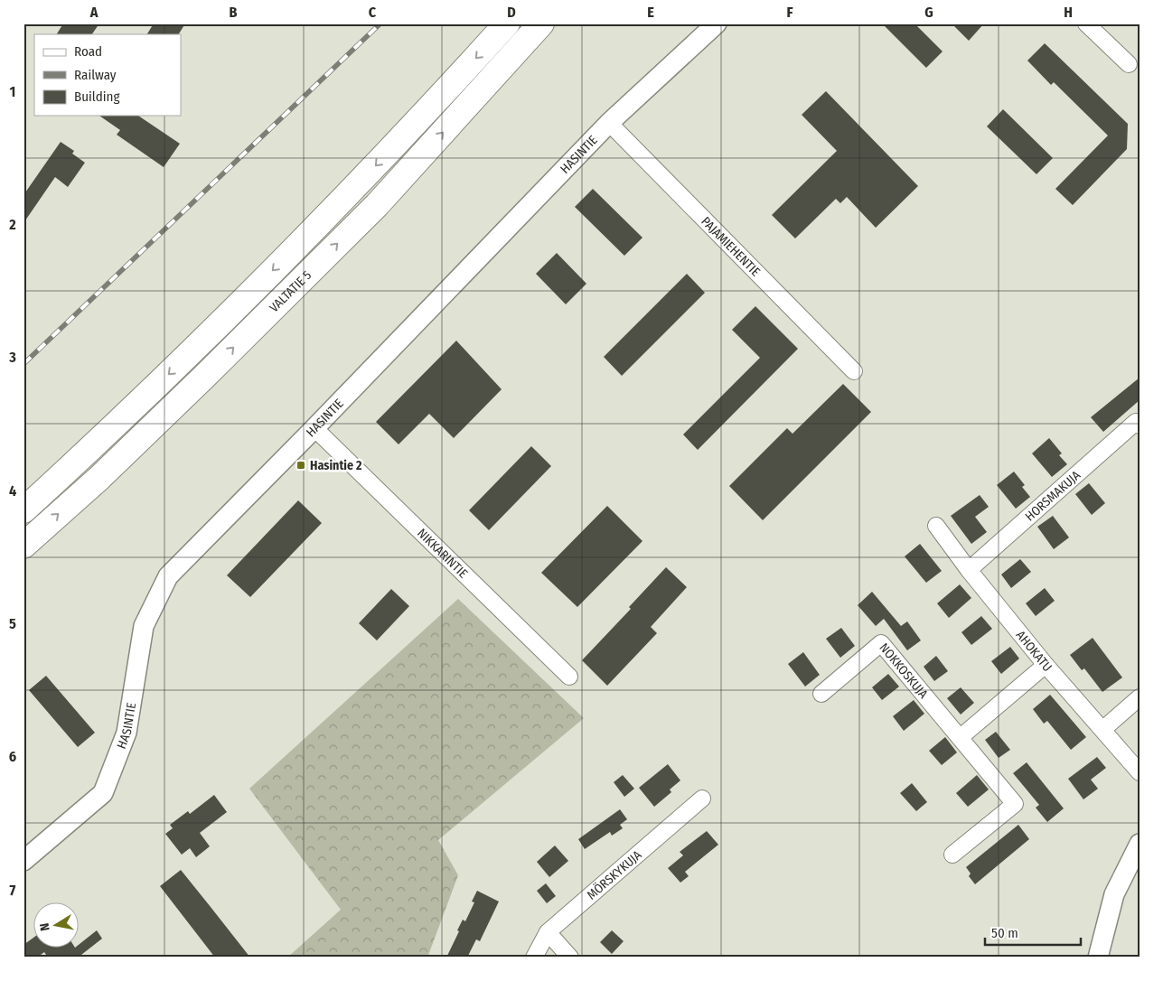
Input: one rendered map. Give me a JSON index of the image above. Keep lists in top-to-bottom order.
{
  "streets": {
    "highway": ["VALTATIE 5"],
    "street": [
      "HASINTIE",
      "PAJAMIEHENTIE",
      "HORSMAKUJA",
      "NIKKARINTIE",
      "AHOKATU",
      "NOKKOSKUJA",
      "MÖRSKYKUJA"
    ]
  },
  "crossings": [
    ["HASINTIE", "PAJAMIEHENTIE"],
    ["HASINTIE", "NIKKARINTIE"],
    ["HORSMAKUJA", "AHOKATU"]
  ],
  "places": {
    "transit": ["Hasintie 2"]
  },
  "legend": ["Road", "Railway", "Building"],
  "scale_bar": "50 m",
  "north": "left",
  "grid": {
    "columns": [
      "A",
      "B",
      "C",
      "D",
      "E",
      "F",
      "G",
      "H"
    ],
    "rows": [
      "1",
      "2",
      "3",
      "4",
      "5",
      "6",
      "7"
    ]
  }
}
